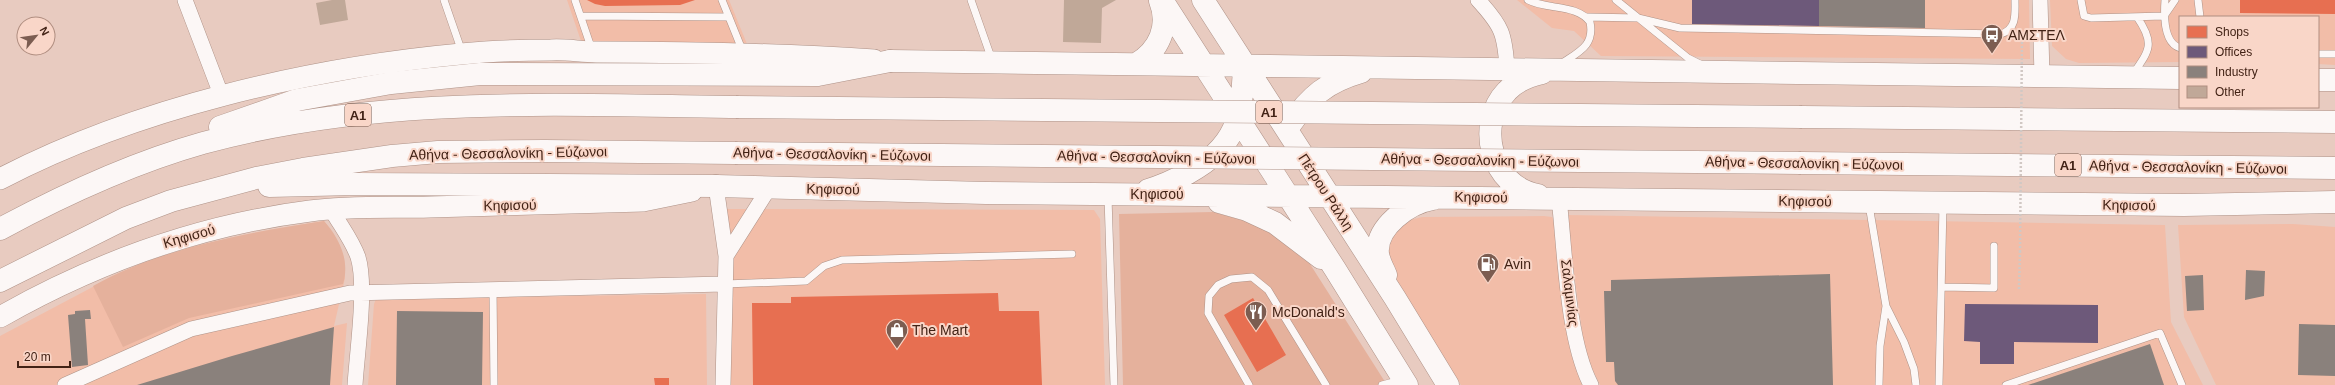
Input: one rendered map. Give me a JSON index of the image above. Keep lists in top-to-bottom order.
{
  "streets": {
    "main road": [
      "Α1",
      "Αθήνα - Θεσσαλονίκη - Εύζωνοι",
      "Κηφισού",
      "Πέτρου Ράλλη"
    ],
    "street": ["Σαλαμινίας"]
  },
  "crossings": [
    ["Κηφισού", "Πέτρου Ράλλη"],
    ["Κηφισού", "Σαλαμινίας"]
  ],
  "places": {
    "bus stop": ["ΑΜΣΤΕΛ"],
    "fuel station": ["Avin"],
    "restaurant": ["McDonald's"],
    "shop": ["The Mart"]
  },
  "legend": [
    "Shops",
    "Offices",
    "Industry",
    "Other"
  ],
  "scale_bar": "20 m",
  "north": "top right"
}
